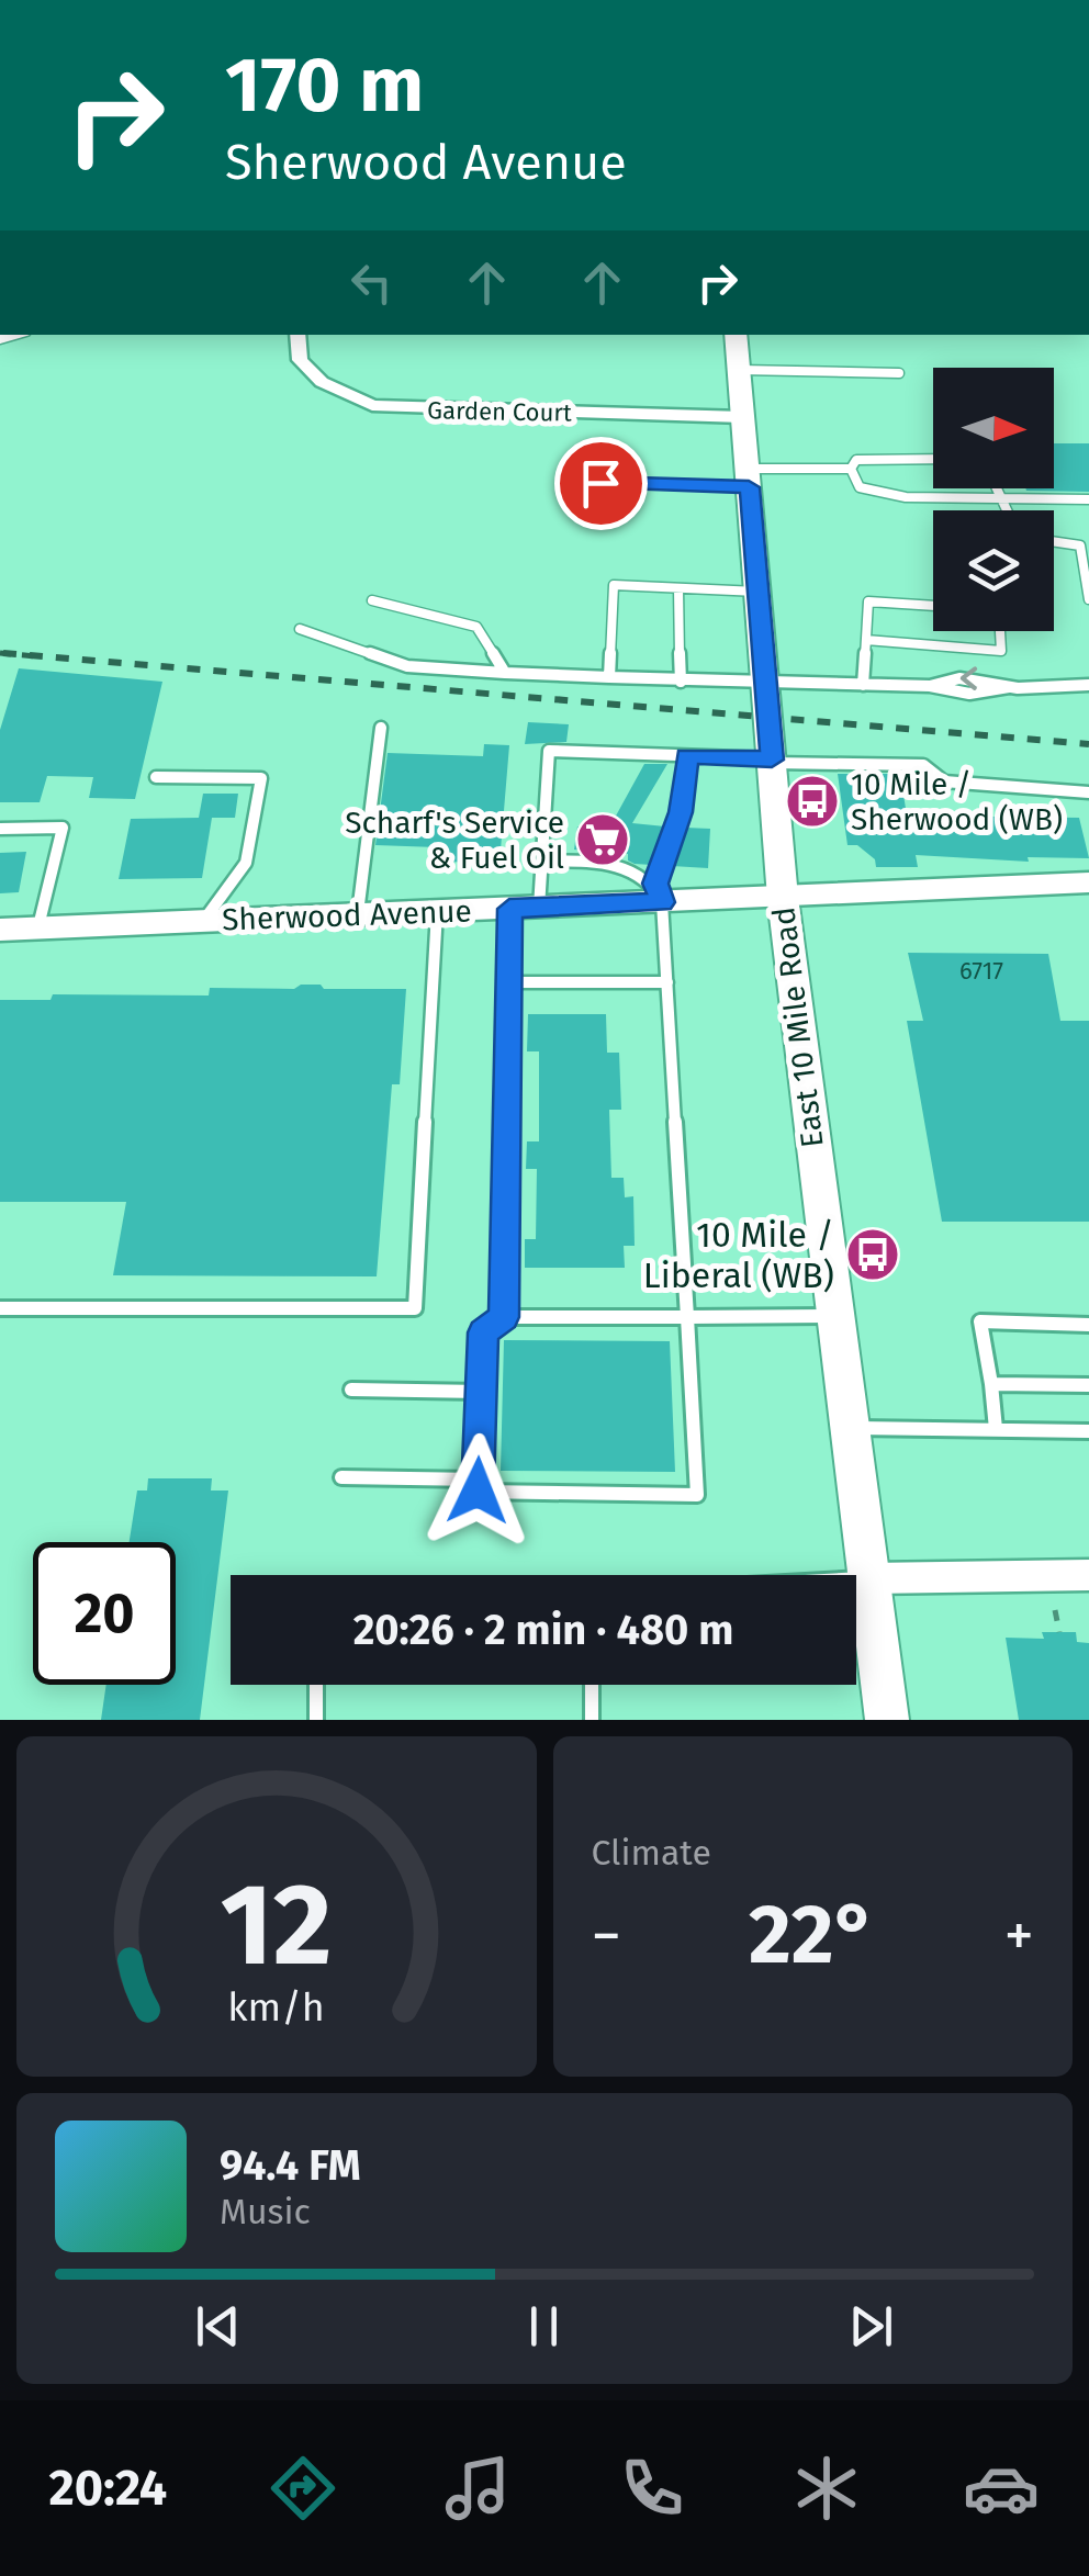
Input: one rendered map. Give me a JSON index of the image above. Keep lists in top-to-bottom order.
{
  "streets": {
    "main road": ["East 10 Mile Road"],
    "street": ["Garden Court", "Sherwood Avenue"]
  },
  "crossings": [
    ["Garden Court", "East 10 Mile Road"],
    ["Sherwood Avenue", "East 10 Mile Road"]
  ],
  "places": {
    "bus stop": ["10 Mile / Sherwood (WB)", "10 Mile / Liberal (WB)"],
    "supermarket": ["Scharf's Service & Fuel Oil"]
  },
  "house_numbers": ["6717"],
  "north": "right",
  "page": {
    "turn": ["170 m", "Sherwood Avenue"],
    "limit": "20",
    "trip": "20:26 · 2 min · 480 m",
    "tile": "Climate",
    "heat": ["−", "22°", "+"],
    "song": ["94.4 FM", "Music"],
    "tabs": "20:24",
    "gauge": ["12", "km/h"]
  }
}
